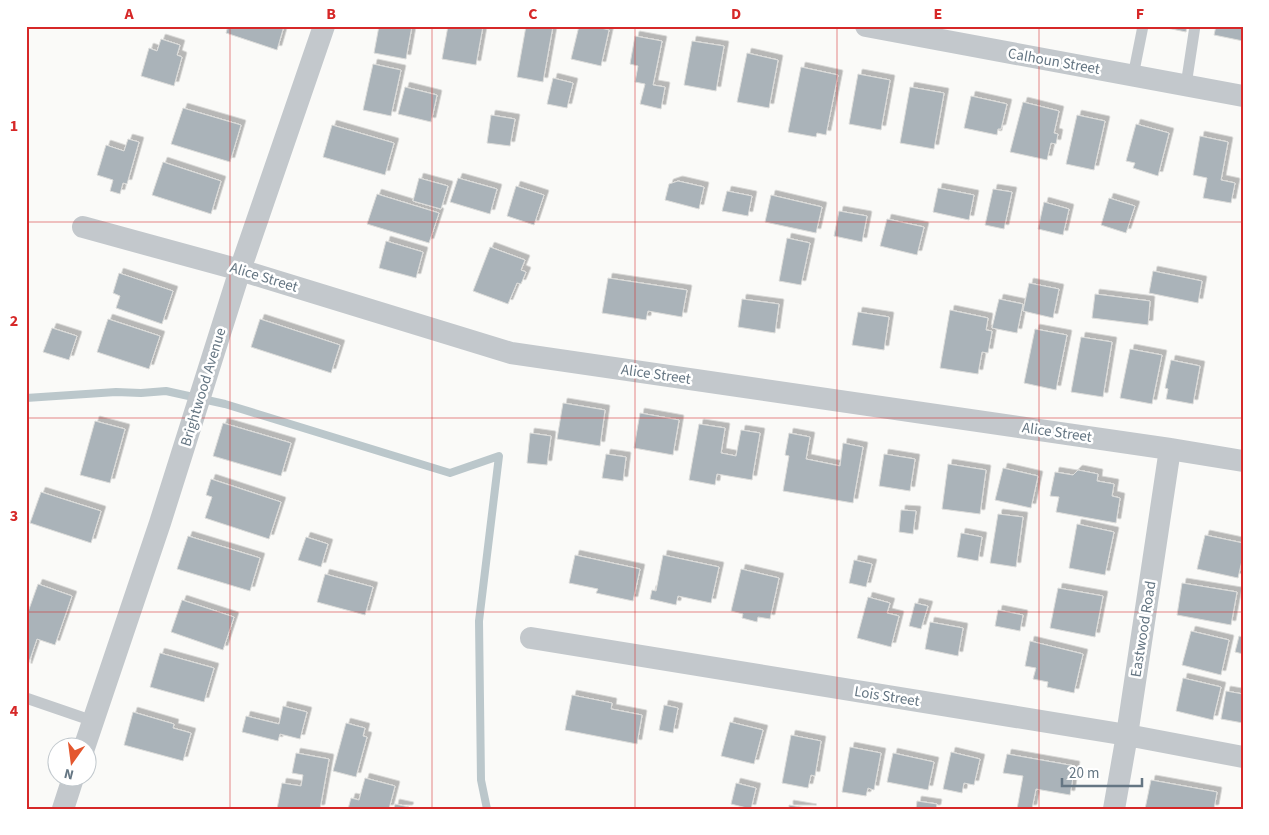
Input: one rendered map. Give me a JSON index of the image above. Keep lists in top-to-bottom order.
{
  "streets": {
    "street": [
      "Calhoun Street",
      "Alice Street",
      "Brightwood Avenue",
      "Eastwood Road",
      "Lois Street"
    ]
  },
  "crossings": [
    ["Alice Street", "Brightwood Avenue"],
    ["Alice Street", "Eastwood Road"],
    ["Eastwood Road", "Lois Street"]
  ],
  "scale_bar": "20 m",
  "north": "bottom",
  "grid": {
    "columns": [
      "A",
      "B",
      "C",
      "D",
      "E",
      "F"
    ],
    "rows": [
      "1",
      "2",
      "3",
      "4"
    ]
  }
}
